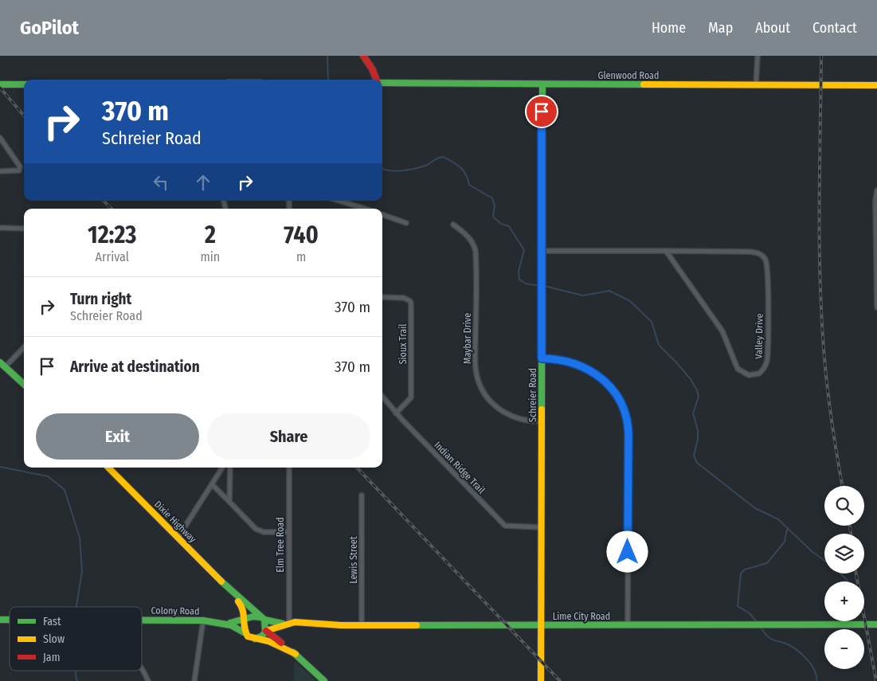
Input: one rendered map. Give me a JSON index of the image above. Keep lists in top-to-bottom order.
{
  "streets": {
    "street": [
      "Glenwood Road",
      "Valley Drive",
      "Maybar Drive",
      "Sioux Trail",
      "Schreier Road",
      "Indian Ridge Trail",
      "Dixie Highway",
      "Elm Tree Road",
      "Lewis Street",
      "Colony Road",
      "Lime City Road"
    ]
  },
  "crossings": [
    ["Glenwood Road", "Schreier Road"],
    ["Valley Drive", "Schreier Road"],
    ["Maybar Drive", "Schreier Road"],
    ["Sioux Trail", "Indian Ridge Trail"],
    ["Schreier Road", "Indian Ridge Trail"],
    ["Schreier Road", "Lime City Road"],
    ["Dixie Highway", "Colony Road"],
    ["Dixie Highway", "Lime City Road"],
    ["Elm Tree Road", "Lime City Road"],
    ["Lewis Street", "Lime City Road"],
    ["Colony Road", "Lime City Road"]
  ],
  "legend": ["Fast", "Slow", "Jam"],
  "page": {
    "header": "GoPilot",
    "nav": [
      "Home",
      "Map",
      "About",
      "Contact"
    ],
    "turn": ["370 m", "Schreier Road"],
    "eta": [
      "12:23",
      "Arrival",
      "2",
      "min",
      "740",
      "m"
    ],
    "list": [
      {
        "name": "Turn right",
        "note": "Schreier Road",
        "value": "370 m"
      },
      {
        "name": "Arrive at destination",
        "value": "370 m"
      }
    ],
    "buttons": ["Exit", "Share"],
    "map_buttons": ["+", "−"]
  }
}
